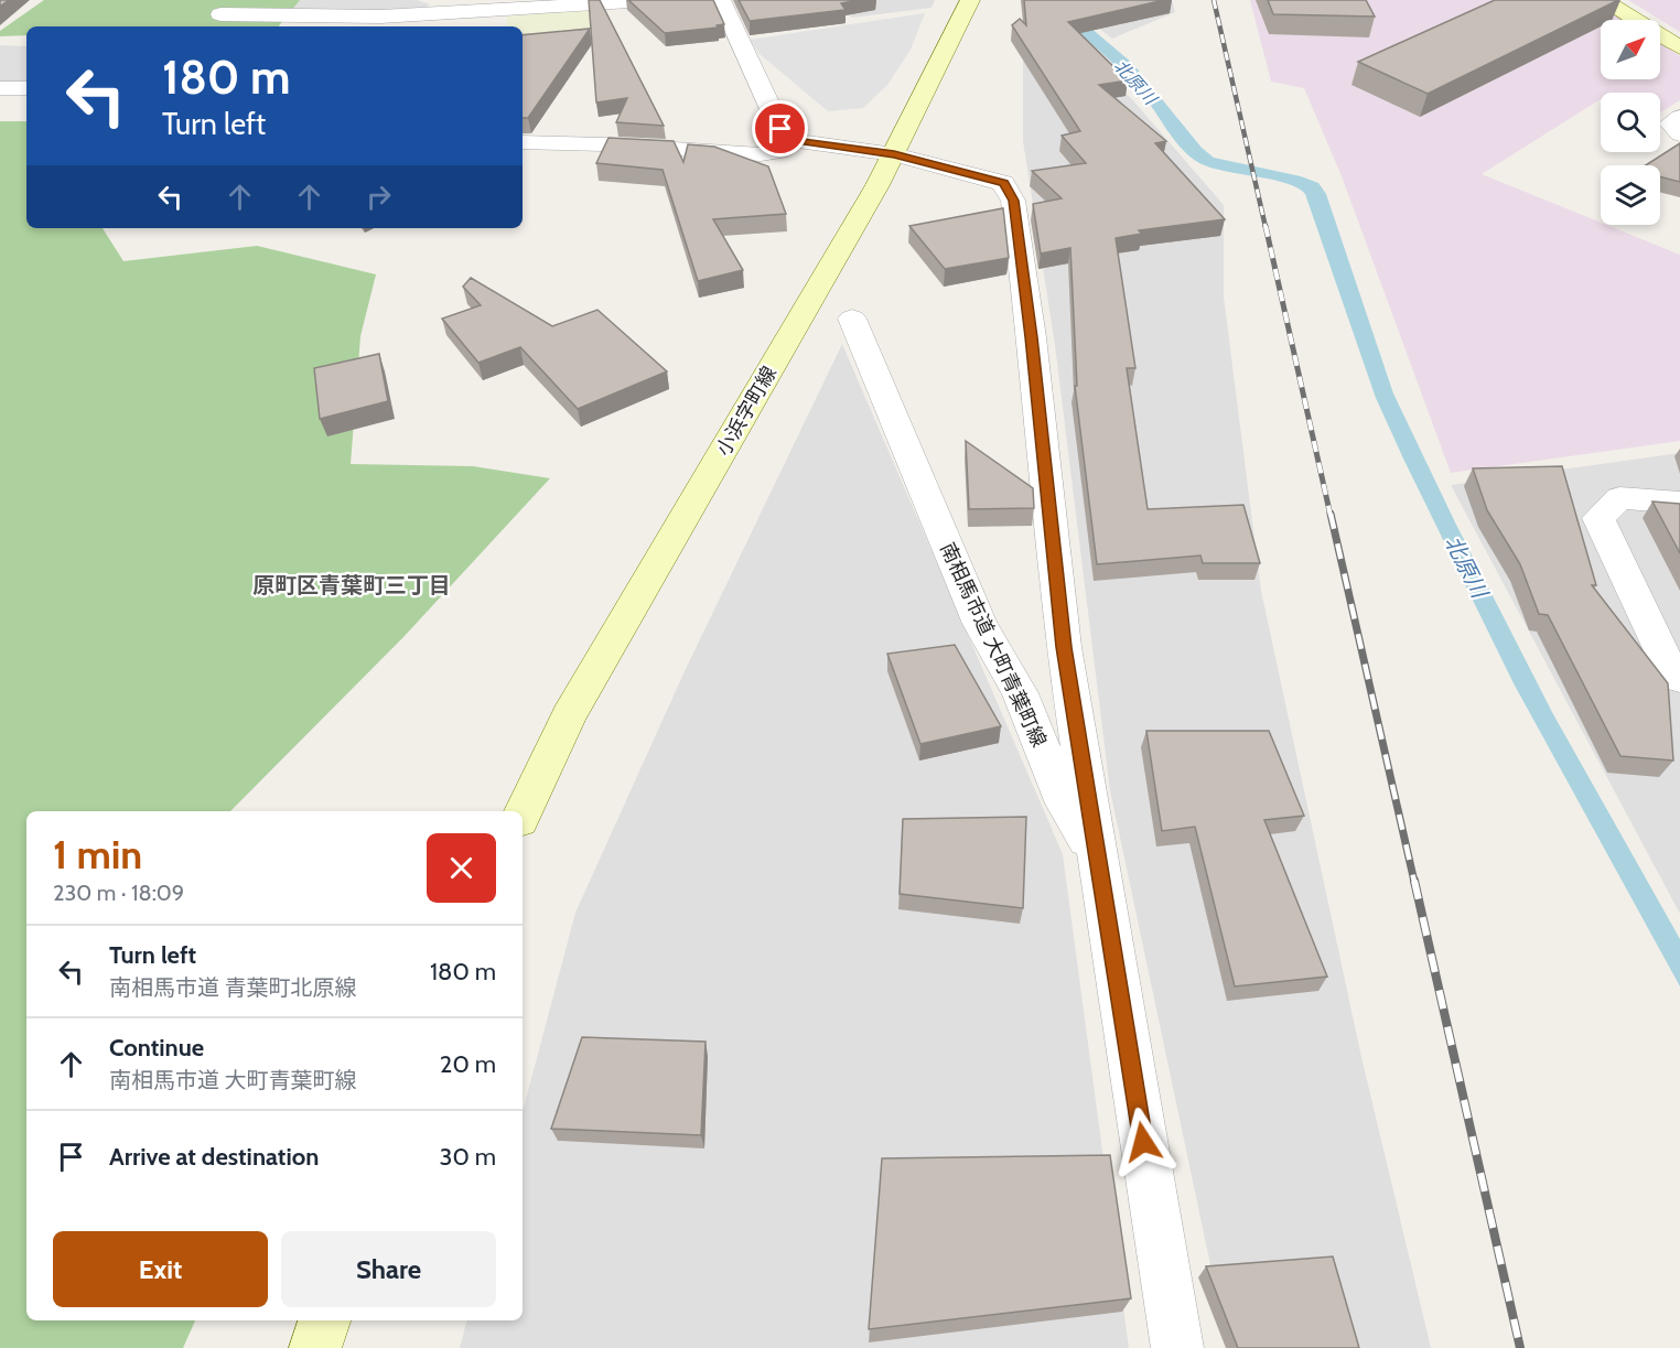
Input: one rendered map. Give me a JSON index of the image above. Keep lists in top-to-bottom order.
{
  "streets": {
    "main road": ["小浜字町線"],
    "street": ["南相馬市道 大町青葉町線"]
  },
  "districts": ["原町区青葉町三丁目"],
  "water": ["北原川"],
  "north": "top right",
  "page": {
    "turn": ["180 m", "Turn left"],
    "heading": ["1 min", "230 m · 18:09"],
    "list": [
      {
        "name": "Turn left",
        "note": "南相馬市道 青葉町北原線",
        "value": "180 m"
      },
      {
        "name": "Continue",
        "note": "南相馬市道 大町青葉町線",
        "value": "20 m"
      },
      {
        "name": "Arrive at destination",
        "value": "30 m"
      }
    ],
    "buttons": ["Exit", "Share"]
  }
}
